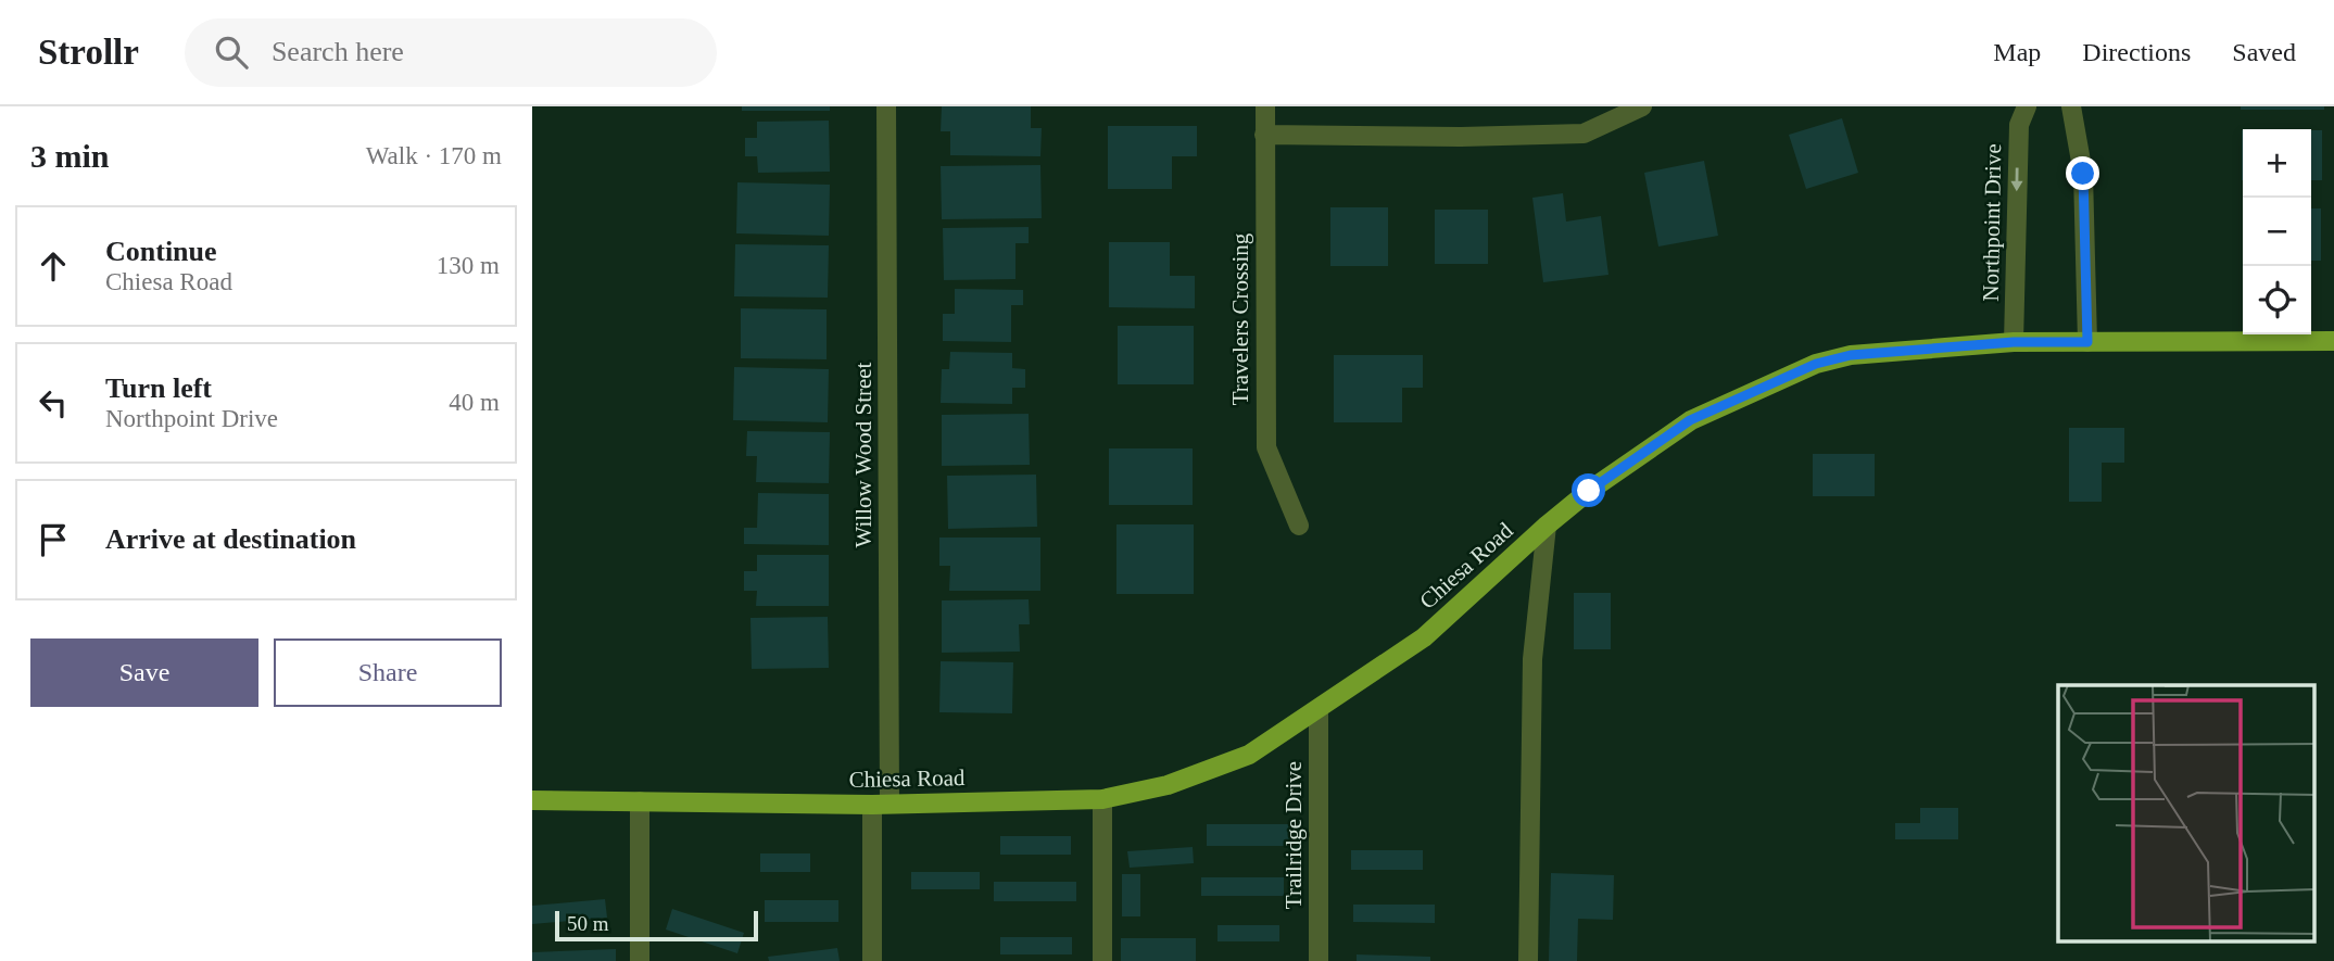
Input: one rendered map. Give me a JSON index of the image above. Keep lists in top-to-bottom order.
{
  "streets": {
    "main road": ["Chiesa Road"],
    "street": [
      "Northpoint Drive",
      "Travelers Crossing",
      "Willow Wood Street",
      "Trailridge Drive"
    ]
  },
  "crossings": [
    ["Northpoint Drive", "Chiesa Road"],
    ["Willow Wood Street", "Chiesa Road"],
    ["Chiesa Road", "Trailridge Drive"]
  ],
  "scale_bar": "50 m",
  "page": {
    "header": "Strollr",
    "search": "Search here",
    "nav": ["Map", "Directions", "Saved"],
    "heading": ["3 min", "Walk · 170 m"],
    "map_buttons": ["+", "−"],
    "list": [
      ["Continue", "Chiesa Road", "130 m"],
      ["Turn left", "Northpoint Drive", "40 m"],
      "Arrive at destination"
    ],
    "buttons": ["Save", "Share"],
    "scale": "50 m"
  }
}
